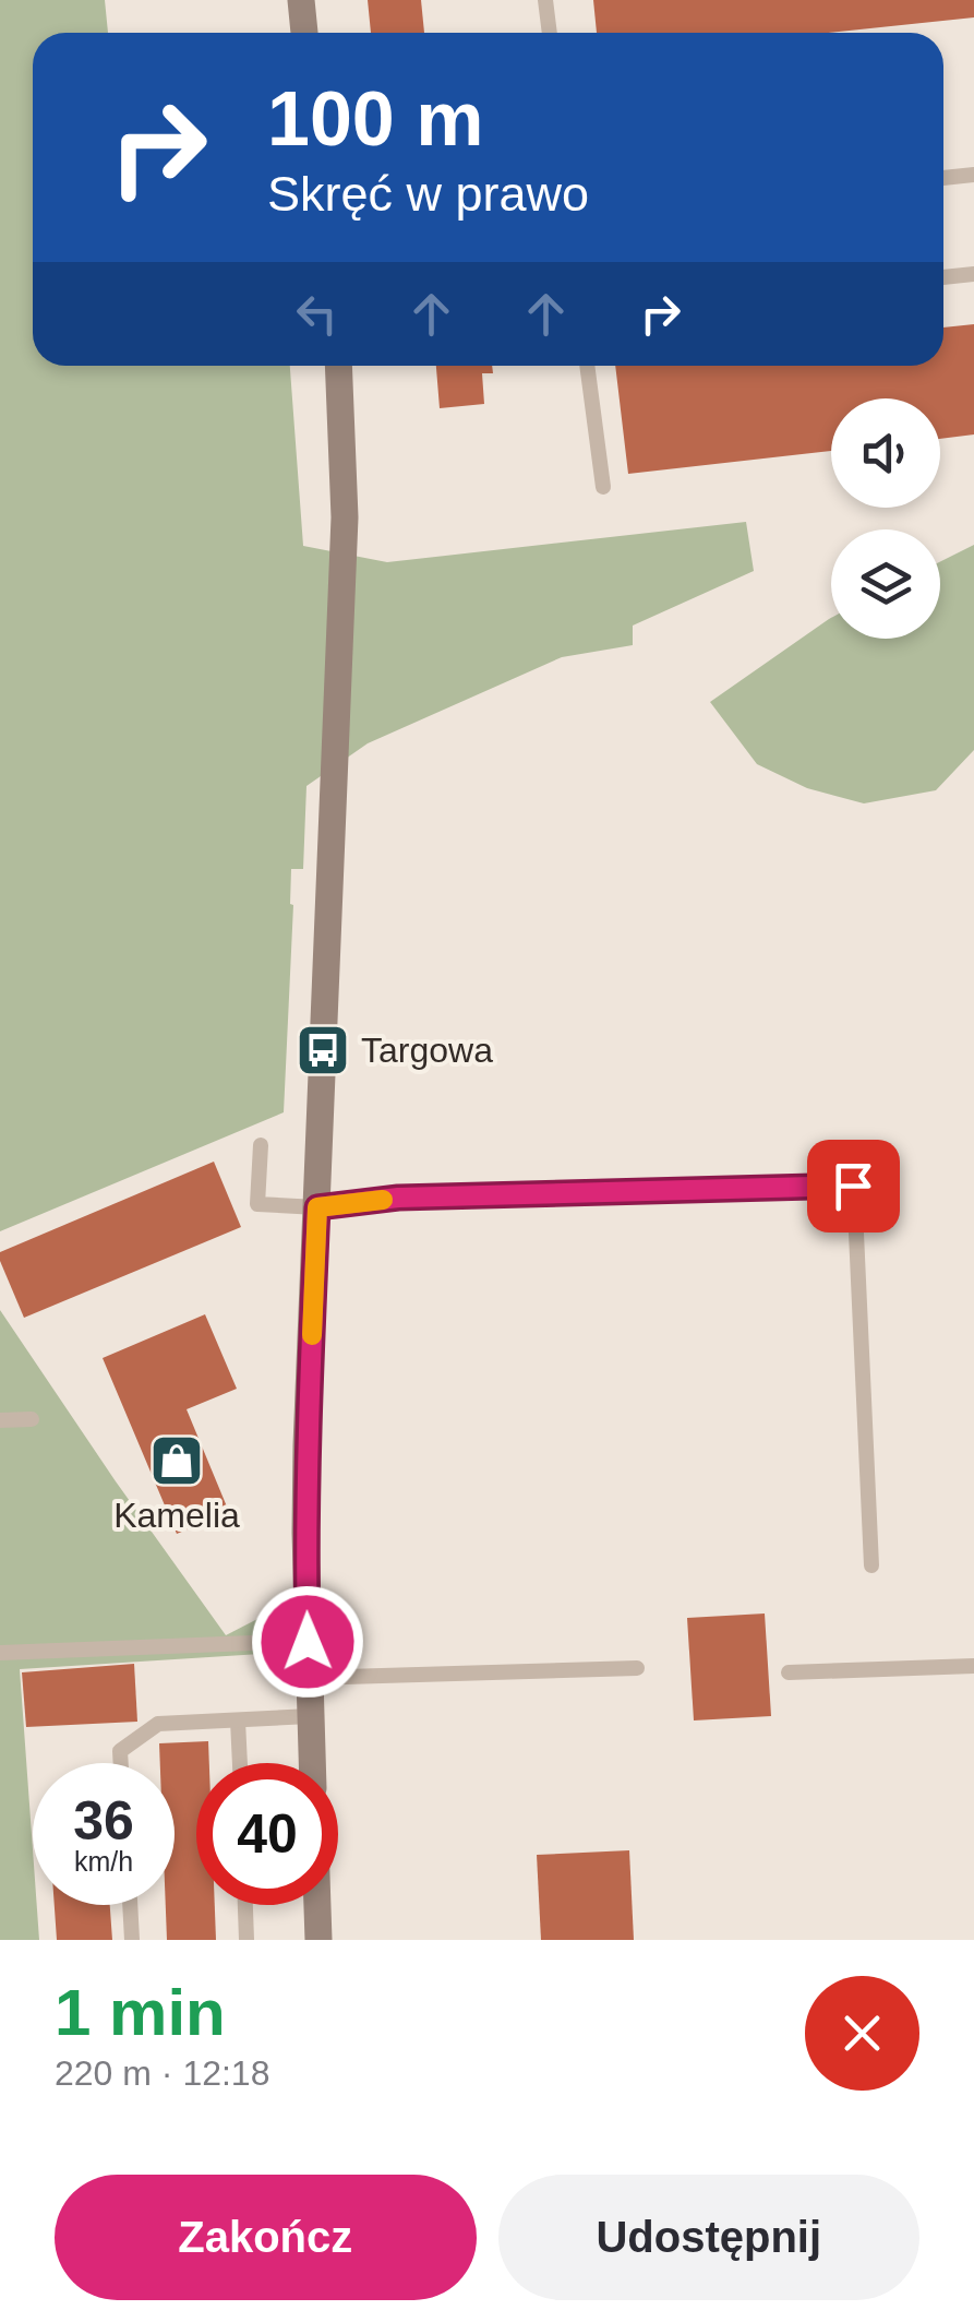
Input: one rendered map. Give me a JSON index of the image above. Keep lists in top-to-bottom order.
{
  "places": {
    "bus stop": ["Targowa"],
    "shop": ["Kamelia"]
  },
  "page": {
    "turn": ["100 m", "Skręć w prawo"],
    "speed": "36 km/h",
    "limit": "40",
    "heading": ["1 min", "220 m · 12:18"],
    "buttons": ["Zakończ", "Udostępnij"]
  }
}
